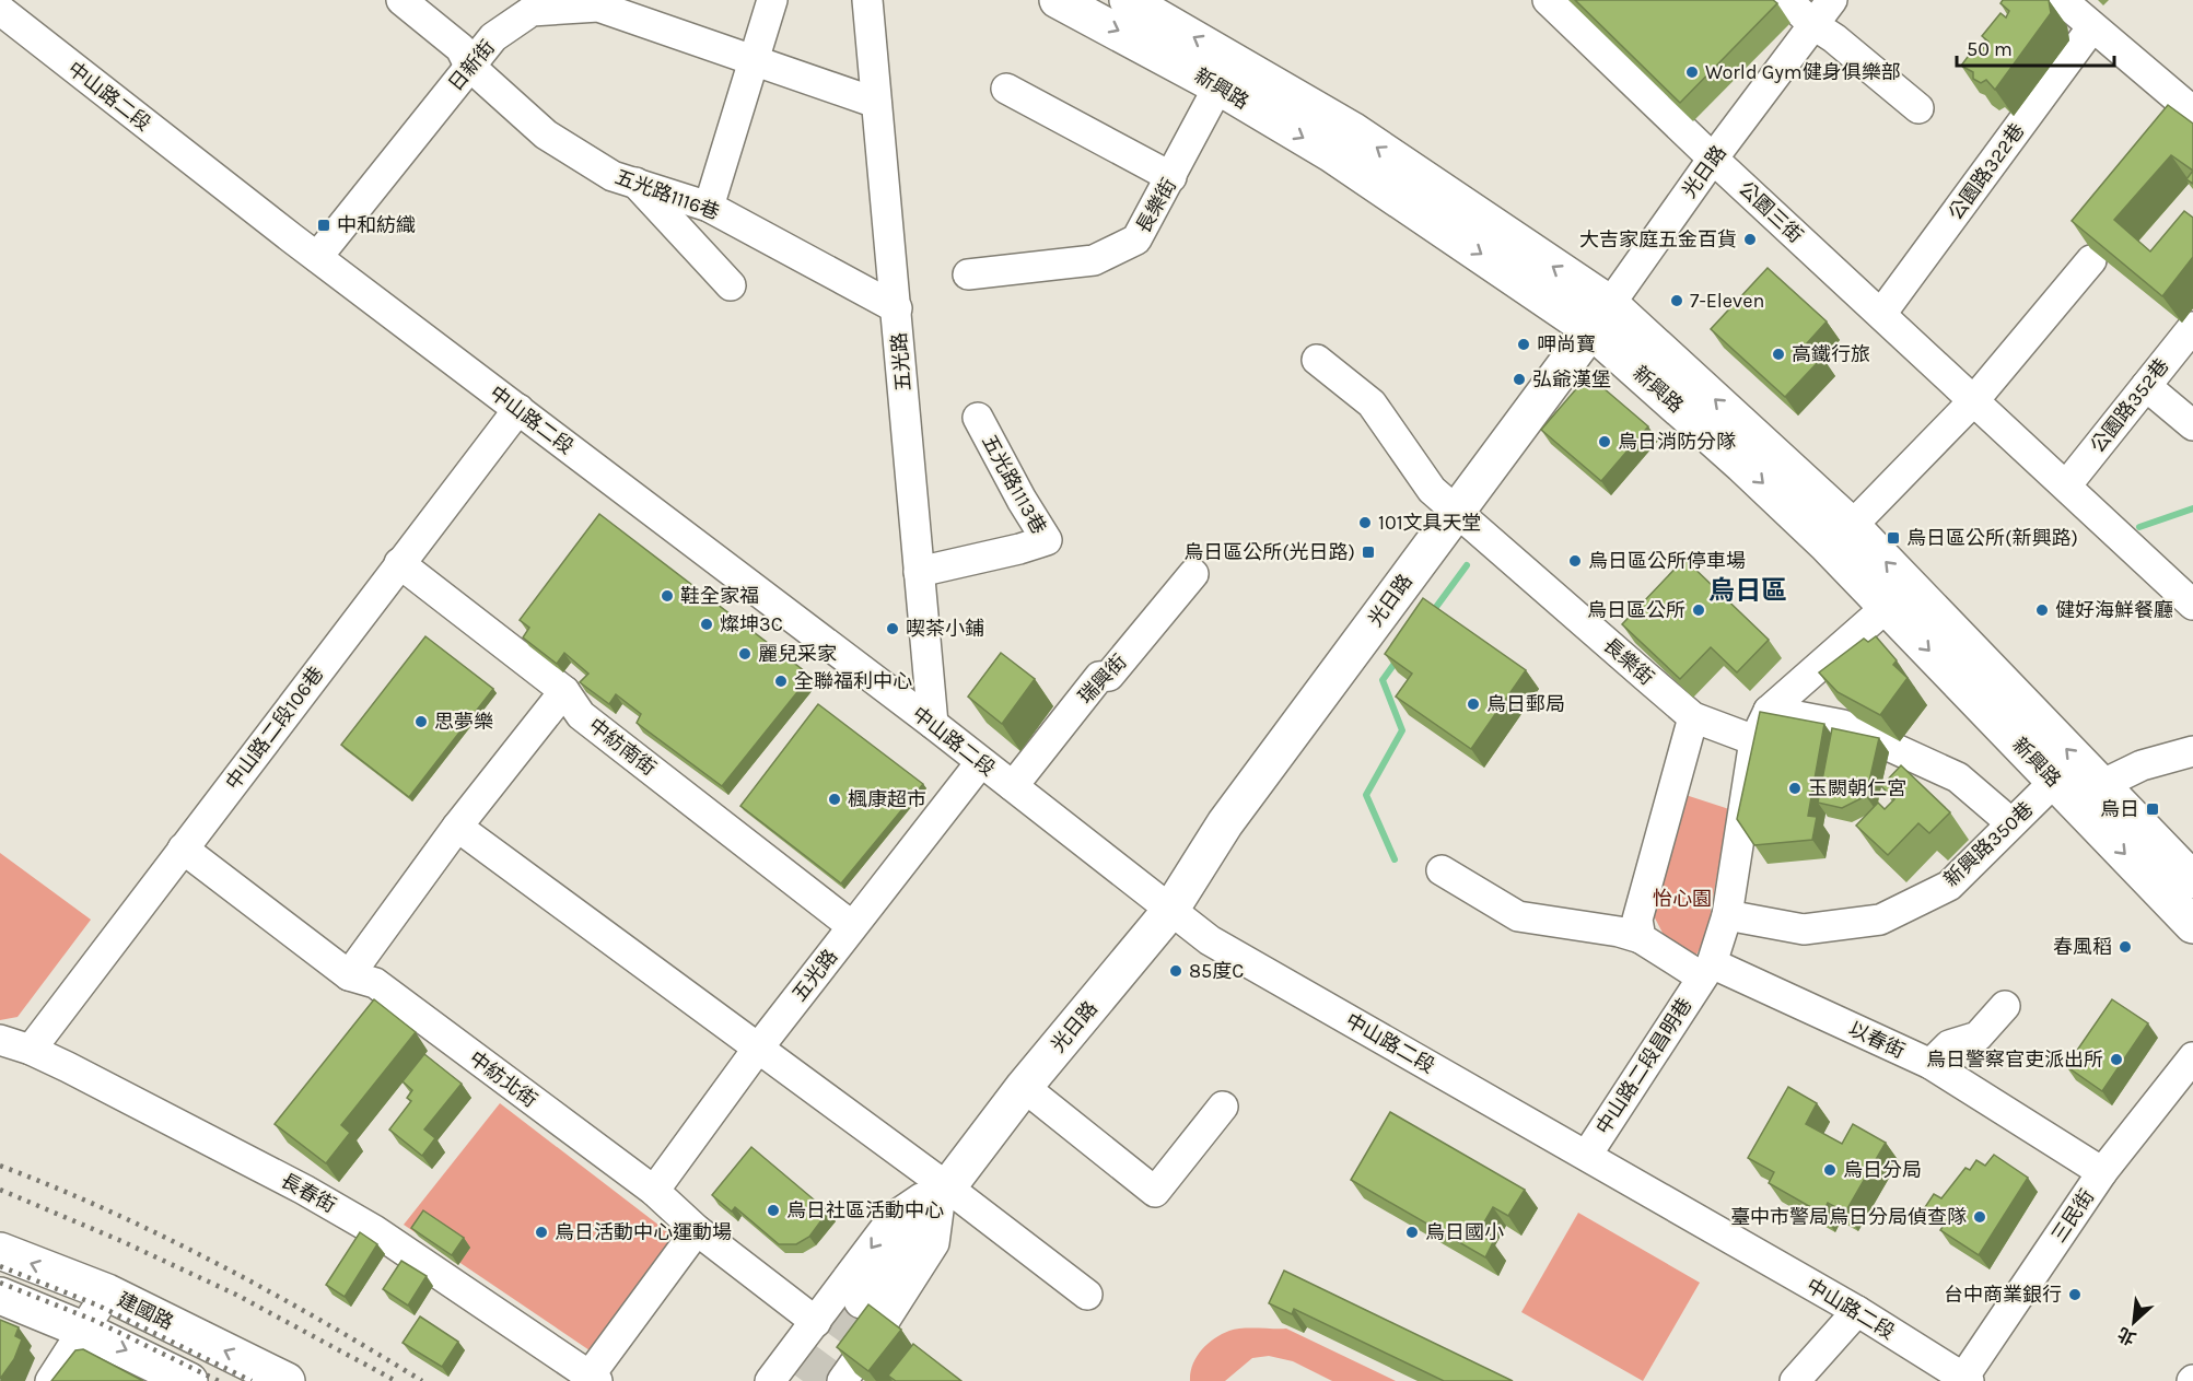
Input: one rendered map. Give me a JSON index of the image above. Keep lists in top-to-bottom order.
{
  "streets": {
    "main road": ["新興路", "光日路", "建國路"],
    "street": [
      "日新街",
      "中山路二段",
      "公園路322巷",
      "五光路1116巷",
      "長樂街",
      "公園三街",
      "五光路",
      "公園路352巷",
      "五光路1113巷",
      "瑞興街",
      "中山路二段106巷",
      "中紡南街",
      "新興路350巷",
      "以春街",
      "中山路二段昌明巷",
      "中紡北街",
      "長春街",
      "三民街"
    ]
  },
  "crossings": [
    ["日新街", "中山路二段"],
    ["日新街", "五光路1116巷"],
    ["日新街", "五光路"],
    ["新興路", "光日路"],
    ["新興路", "長樂街"],
    ["新興路", "新興路350巷"],
    ["中山路二段", "光日路"],
    ["中山路二段", "五光路"],
    ["中山路二段", "瑞興街"],
    ["中山路二段", "中山路二段106巷"],
    ["中山路二段", "中山路二段昌明巷"],
    ["中山路二段", "三民街"],
    ["光日路", "長樂街"],
    ["光日路", "公園三街"],
    ["公園路322巷", "公園三街"],
    ["五光路1116巷", "五光路"],
    ["長樂街", "中山路二段昌明巷"],
    ["公園三街", "公園路352巷"],
    ["五光路", "五光路1113巷"],
    ["五光路", "中紡南街"],
    ["五光路", "中紡北街"],
    ["中山路二段106巷", "中紡南街"],
    ["中山路二段106巷", "中紡北街"],
    ["中山路二段106巷", "長春街"],
    ["新興路350巷", "中山路二段昌明巷"],
    ["以春街", "中山路二段昌明巷"],
    ["以春街", "三民街"]
  ],
  "districts": ["烏日區"],
  "parks": ["怡心園"],
  "places": {
    "other": [
      "World Gym健身俱樂部",
      "大吉家庭五金百貨",
      "7-Eleven",
      "呷尚寶",
      "高鐵行旅",
      "弘爺漢堡",
      "烏日消防分隊",
      "101文具天堂",
      "烏日區公所停車場",
      "鞋全家福",
      "烏日區公所",
      "健好海鮮餐廳",
      "燦坤3C",
      "喫茶小鋪",
      "麗兒采家",
      "全聯福利中心",
      "烏日郵局",
      "思夢樂",
      "玉闕朝仁宮",
      "楓康超市",
      "春風稻",
      "85度C",
      "烏日警察官吏派出所",
      "烏日分局",
      "烏日社區活動中心",
      "臺中市警局烏日分局偵查隊",
      "烏日活動中心運動場",
      "烏日國小",
      "台中商業銀行"
    ],
    "transit": [
      "中和紡織",
      "烏日區公所(新興路)",
      "烏日區公所(光日路)",
      "烏日"
    ]
  },
  "scale_bar": "50 m",
  "north": "bottom left"
}
